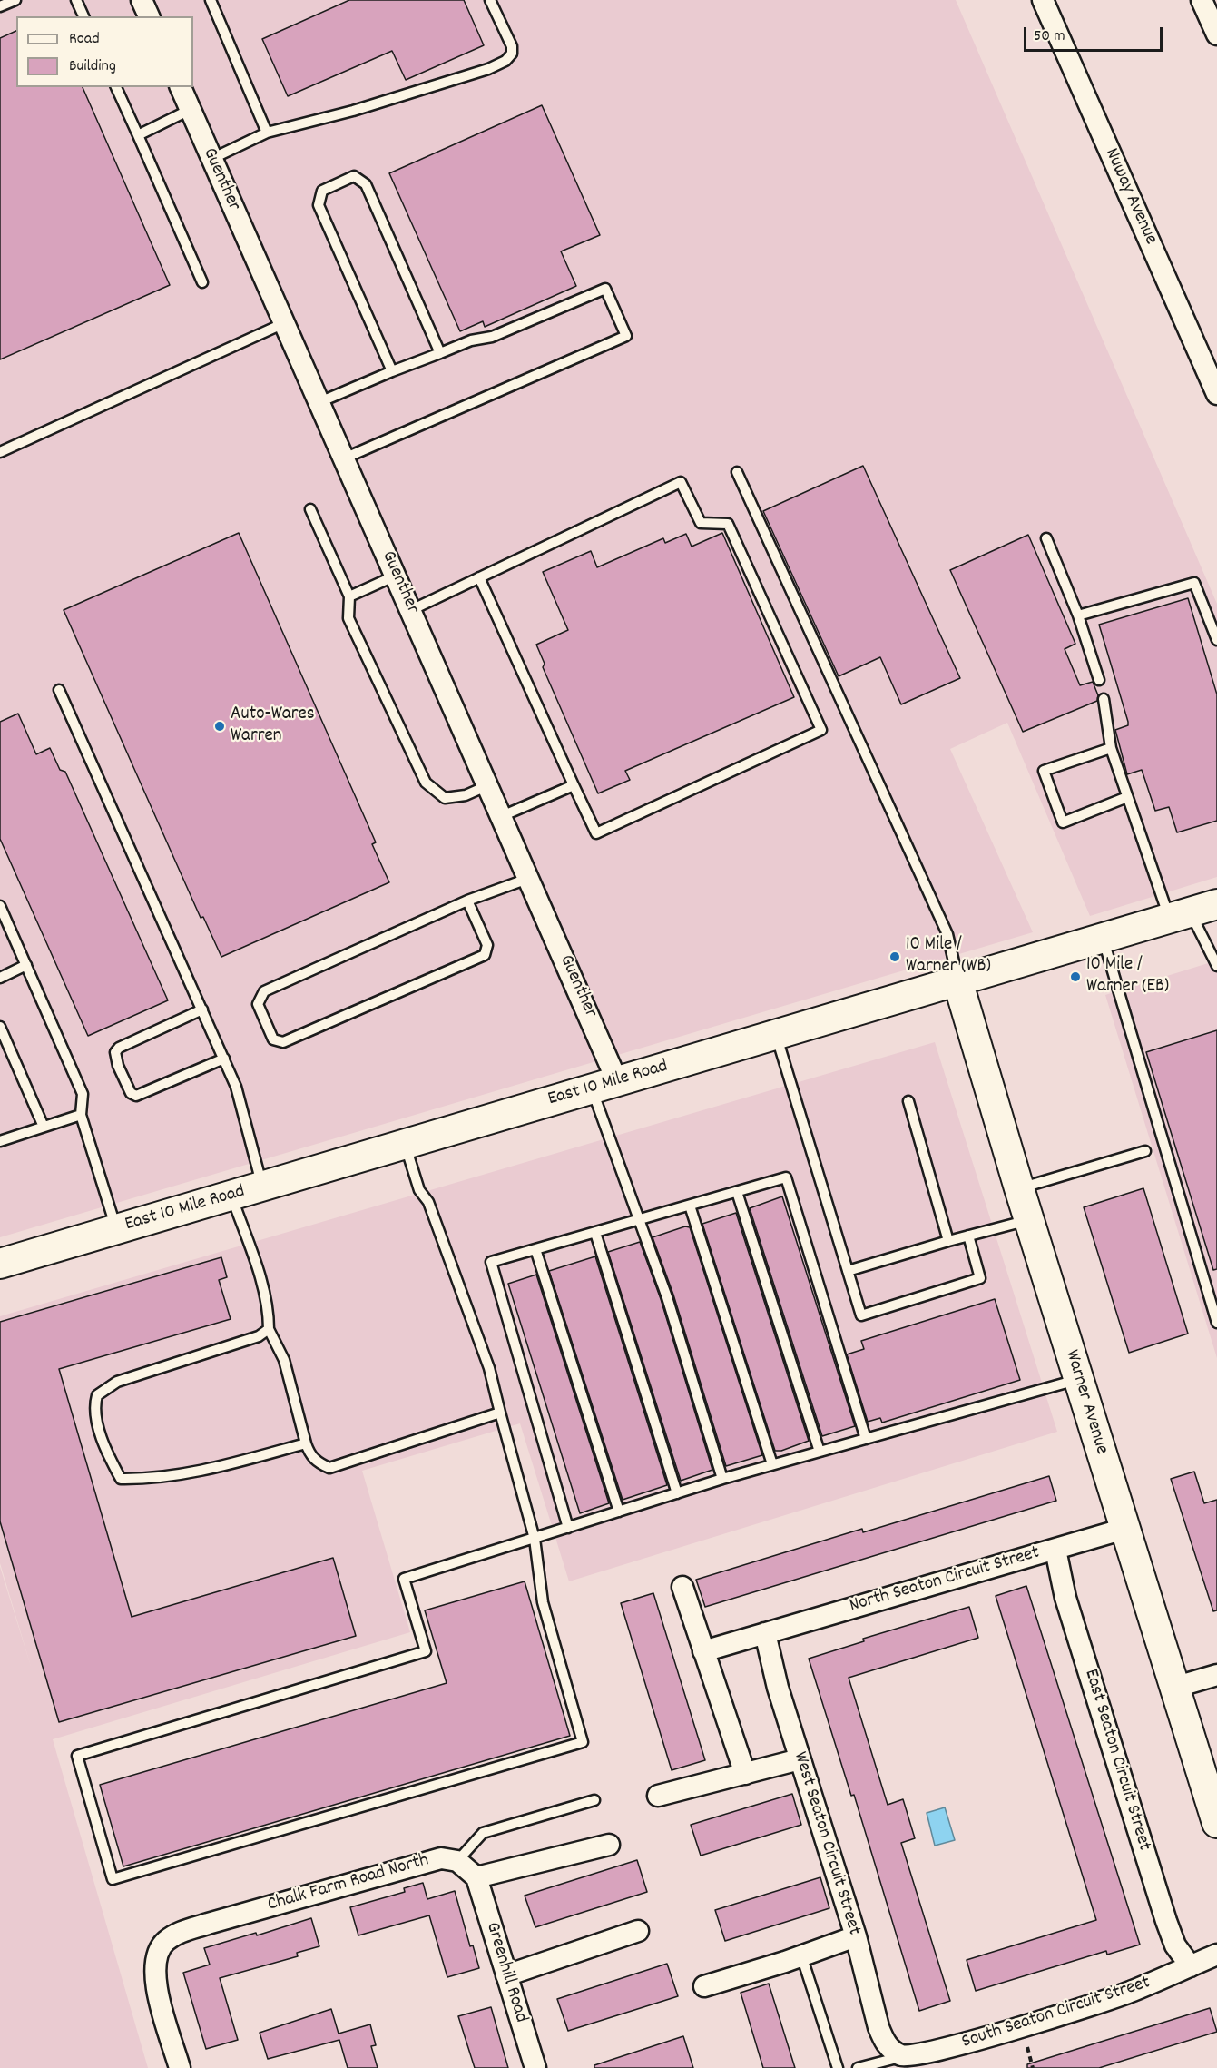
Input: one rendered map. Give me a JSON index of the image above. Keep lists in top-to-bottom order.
{
  "streets": {
    "main road": ["East 10 Mile Road", "Warner Avenue"],
    "street": [
      "Guenther",
      "Nuway Avenue",
      "North Seaton Circuit Street",
      "East Seaton Circuit Street",
      "West Seaton Circuit Street",
      "Chalk Farm Road North",
      "Greenhill Road",
      "South Seaton Circuit Street"
    ]
  },
  "crossings": [
    ["Guenther", "East 10 Mile Road"],
    ["East 10 Mile Road", "Warner Avenue"],
    ["Warner Avenue", "North Seaton Circuit Street"],
    ["North Seaton Circuit Street", "East Seaton Circuit Street"],
    ["North Seaton Circuit Street", "West Seaton Circuit Street"],
    ["East Seaton Circuit Street", "South Seaton Circuit Street"],
    ["West Seaton Circuit Street", "South Seaton Circuit Street"],
    ["Chalk Farm Road North", "Greenhill Road"]
  ],
  "places": ["Auto-Wares Warren", "10 Mile / Warner (WB)", "10 Mile / Warner (EB)"],
  "legend": ["Road", "Building"],
  "scale_bar": "50 m"
}
